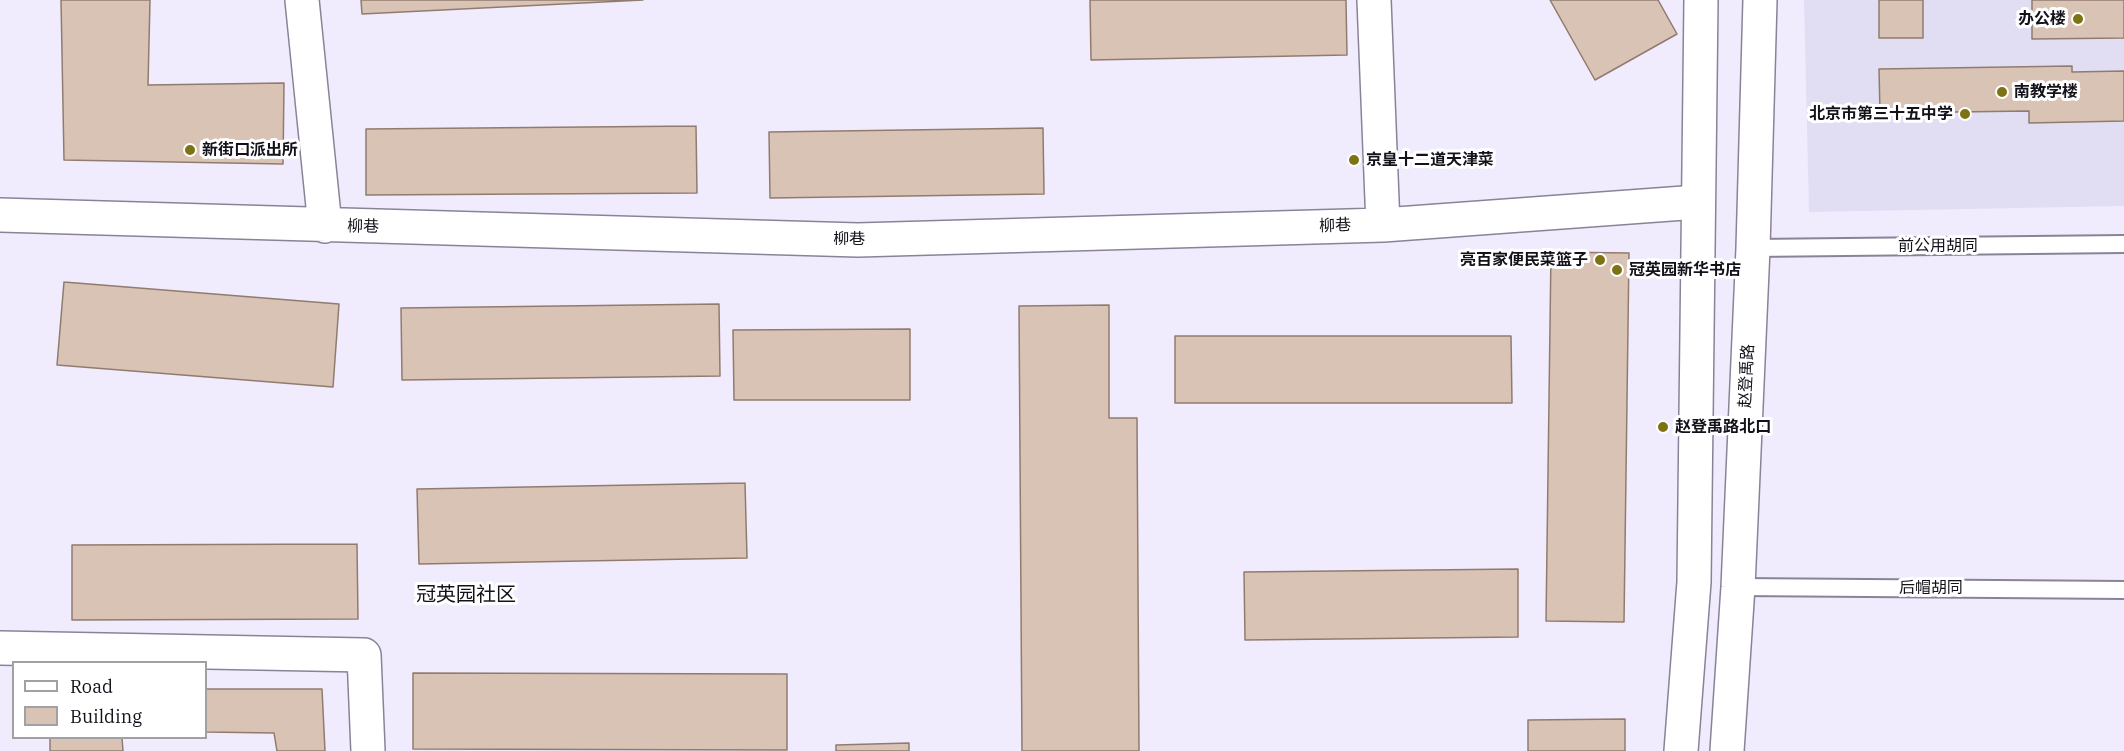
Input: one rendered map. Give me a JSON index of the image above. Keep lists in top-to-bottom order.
{
  "streets": {
    "street": ["柳巷", "赵登禹路"],
    "lane": ["前公用胡同", "后帽胡同"]
  },
  "crossings": [
    ["前公用胡同", "赵登禹路"],
    ["赵登禹路", "后帽胡同"]
  ],
  "districts": ["冠英园社区"],
  "places": [
    "办公楼",
    "南教学楼",
    "北京市第三十五中学",
    "新街口派出所",
    "京皇十二道天津菜",
    "亮百家便民菜篮子",
    "冠英园新华书店",
    "赵登禹路北口"
  ],
  "legend": ["Road", "Building"]
}
